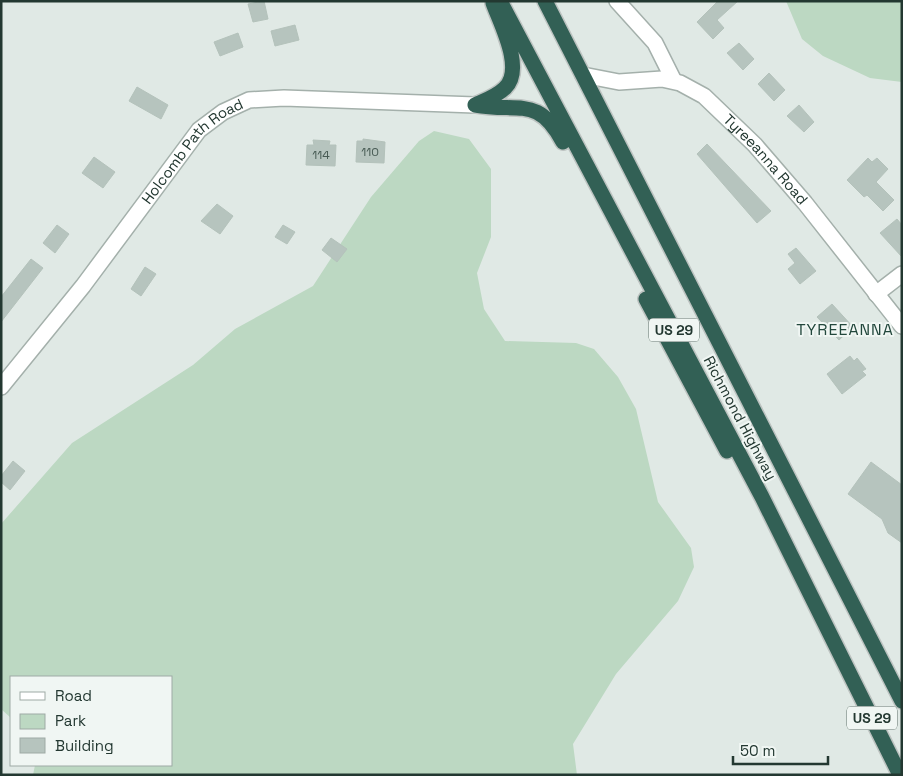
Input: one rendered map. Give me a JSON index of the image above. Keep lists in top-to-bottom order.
{
  "streets": {
    "highway": ["US 29", "Richmond Highway"],
    "street": ["Holcomb Path Road", "Tyreeanna Road"]
  },
  "crossings": [
    ["Tyreeanna Road", "Richmond Highway"]
  ],
  "districts": ["TYREEANNA"],
  "house_numbers": ["110", "114"],
  "legend": ["Road", "Park", "Building"],
  "scale_bar": "50 m"
}
